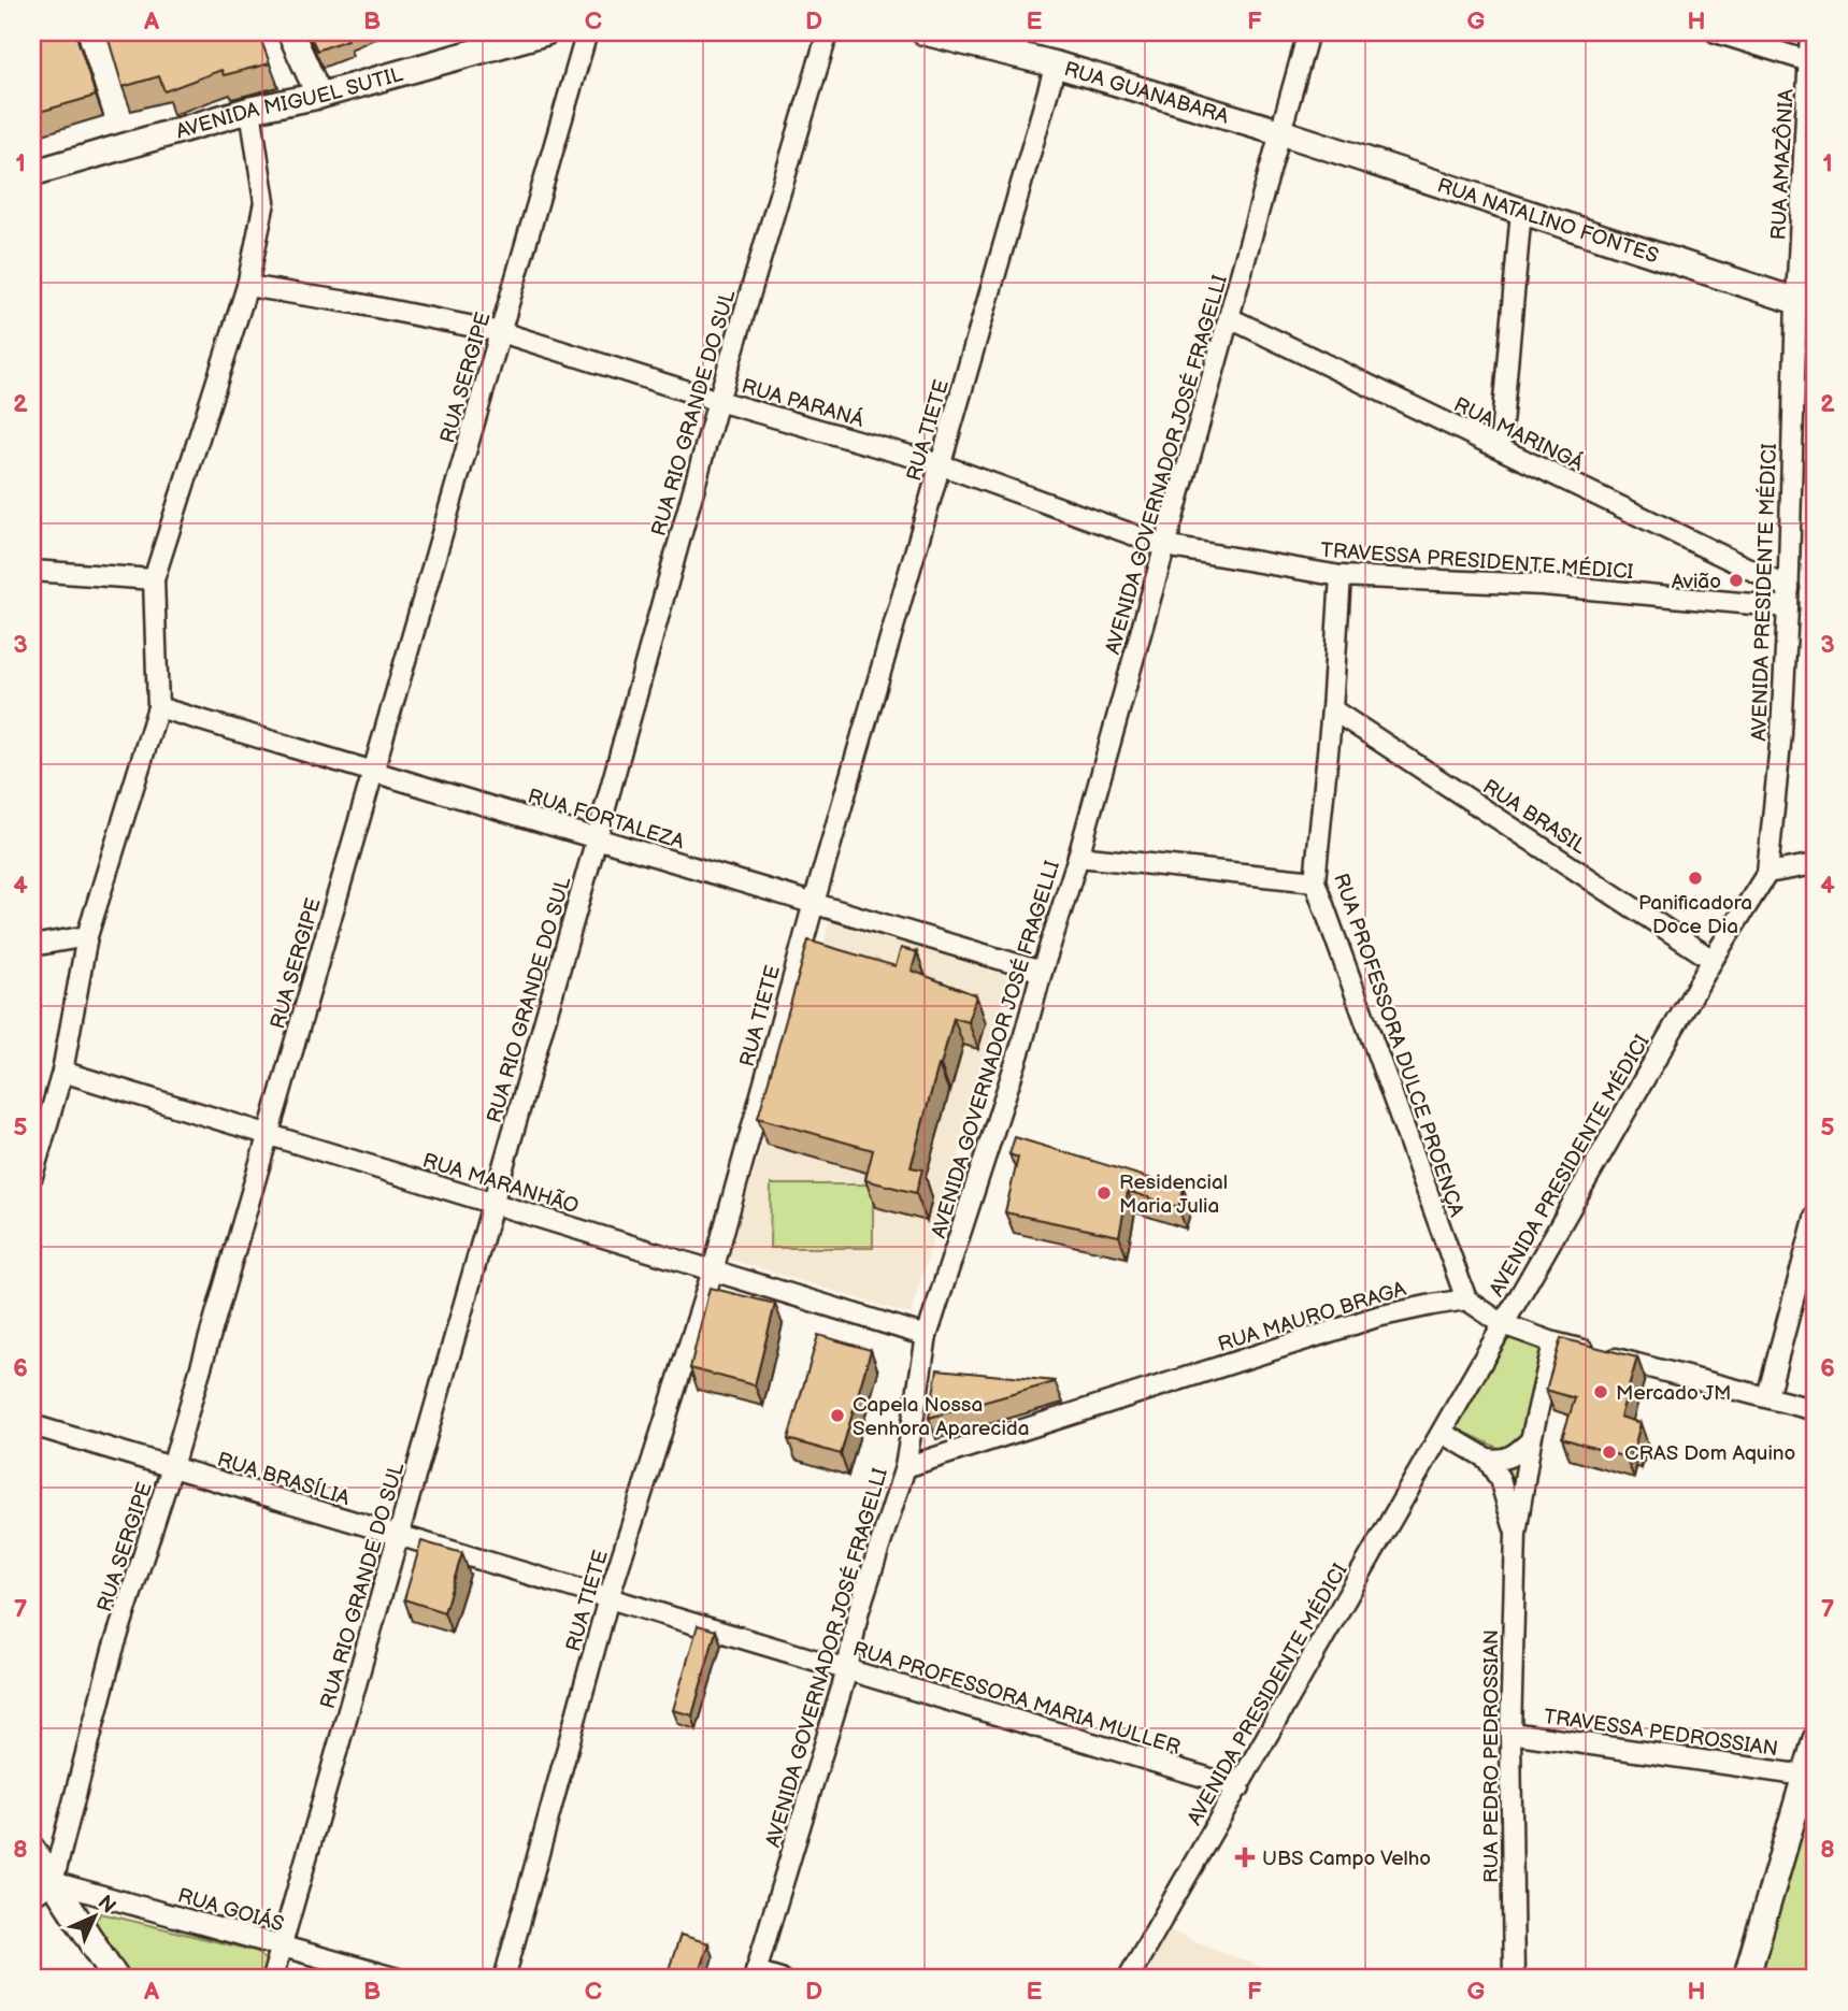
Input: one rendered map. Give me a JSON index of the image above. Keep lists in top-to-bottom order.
{
  "streets": {
    "street": [
      "RUA GUANABARA",
      "AVENIDA MIGUEL SUTIL",
      "RUA AMAZÔNIA",
      "RUA NATALINO FONTES",
      "RUA SERGIPE",
      "RUA PARANÁ",
      "RUA RIO GRANDE DO SUL",
      "RUA TIETE",
      "RUA MARINGÁ",
      "AVENIDA GOVERNADOR JOSÉ FRAGELLI",
      "TRAVESSA PRESIDENTE MÉDICI",
      "AVENIDA PRESIDENTE MÉDICI",
      "RUA BRASIL",
      "RUA FORTALEZA",
      "RUA PROFESSORA DULCE PROENÇA",
      "RUA MARANHÃO",
      "RUA MAURO BRAGA",
      "RUA BRASÍLIA",
      "RUA PROFESSORA MARIA MULLER",
      "TRAVESSA PEDROSSIAN",
      "RUA PEDRO PEDROSSIAN",
      "RUA GOIÁS"
    ]
  },
  "crossings": [
    ["RUA GUANABARA", "RUA NATALINO FONTES"],
    ["RUA GUANABARA", "RUA TIETE"],
    ["RUA GUANABARA", "AVENIDA GOVERNADOR JOSÉ FRAGELLI"],
    ["RUA AMAZÔNIA", "RUA NATALINO FONTES"],
    ["RUA AMAZÔNIA", "AVENIDA PRESIDENTE MÉDICI"],
    ["RUA NATALINO FONTES", "AVENIDA GOVERNADOR JOSÉ FRAGELLI"],
    ["RUA NATALINO FONTES", "AVENIDA PRESIDENTE MÉDICI"],
    ["RUA SERGIPE", "RUA PARANÁ"],
    ["RUA SERGIPE", "RUA FORTALEZA"],
    ["RUA SERGIPE", "RUA MARANHÃO"],
    ["RUA SERGIPE", "RUA BRASÍLIA"],
    ["RUA SERGIPE", "RUA GOIÁS"],
    ["RUA PARANÁ", "RUA RIO GRANDE DO SUL"],
    ["RUA PARANÁ", "RUA TIETE"],
    ["RUA PARANÁ", "AVENIDA GOVERNADOR JOSÉ FRAGELLI"],
    ["RUA PARANÁ", "TRAVESSA PRESIDENTE MÉDICI"],
    ["RUA RIO GRANDE DO SUL", "RUA FORTALEZA"],
    ["RUA RIO GRANDE DO SUL", "RUA MARANHÃO"],
    ["RUA RIO GRANDE DO SUL", "RUA BRASÍLIA"],
    ["RUA RIO GRANDE DO SUL", "RUA GOIÁS"],
    ["RUA TIETE", "RUA FORTALEZA"],
    ["RUA TIETE", "RUA MARANHÃO"],
    ["RUA TIETE", "RUA BRASÍLIA"],
    ["RUA TIETE", "RUA PROFESSORA MARIA MULLER"],
    ["RUA MARINGÁ", "AVENIDA GOVERNADOR JOSÉ FRAGELLI"],
    ["RUA MARINGÁ", "TRAVESSA PRESIDENTE MÉDICI"],
    ["RUA MARINGÁ", "AVENIDA PRESIDENTE MÉDICI"],
    ["AVENIDA GOVERNADOR JOSÉ FRAGELLI", "TRAVESSA PRESIDENTE MÉDICI"],
    ["AVENIDA GOVERNADOR JOSÉ FRAGELLI", "RUA FORTALEZA"],
    ["AVENIDA GOVERNADOR JOSÉ FRAGELLI", "RUA MARANHÃO"],
    ["AVENIDA GOVERNADOR JOSÉ FRAGELLI", "RUA MAURO BRAGA"],
    ["AVENIDA GOVERNADOR JOSÉ FRAGELLI", "RUA PROFESSORA MARIA MULLER"],
    ["TRAVESSA PRESIDENTE MÉDICI", "AVENIDA PRESIDENTE MÉDICI"],
    ["TRAVESSA PRESIDENTE MÉDICI", "RUA PROFESSORA DULCE PROENÇA"],
    ["AVENIDA PRESIDENTE MÉDICI", "RUA BRASIL"],
    ["AVENIDA PRESIDENTE MÉDICI", "RUA PROFESSORA MARIA MULLER"],
    ["RUA BRASIL", "RUA PROFESSORA DULCE PROENÇA"],
    ["RUA PROFESSORA DULCE PROENÇA", "RUA MAURO BRAGA"],
    ["RUA BRASÍLIA", "RUA PROFESSORA MARIA MULLER"],
    ["TRAVESSA PEDROSSIAN", "RUA PEDRO PEDROSSIAN"]
  ],
  "places": {
    "other": [
      "Avião",
      "Panificadora Doce Dia",
      "Residencial Maria Julia",
      "Mercado JM",
      "Capela Nossa Senhora Aparecida",
      "CRAS Dom Aquino"
    ],
    "health": ["UBS Campo Velho"]
  },
  "north": "top right",
  "grid": {
    "columns": [
      "A",
      "B",
      "C",
      "D",
      "E",
      "F",
      "G",
      "H"
    ],
    "rows": [
      "1",
      "2",
      "3",
      "4",
      "5",
      "6",
      "7",
      "8"
    ]
  }
}
